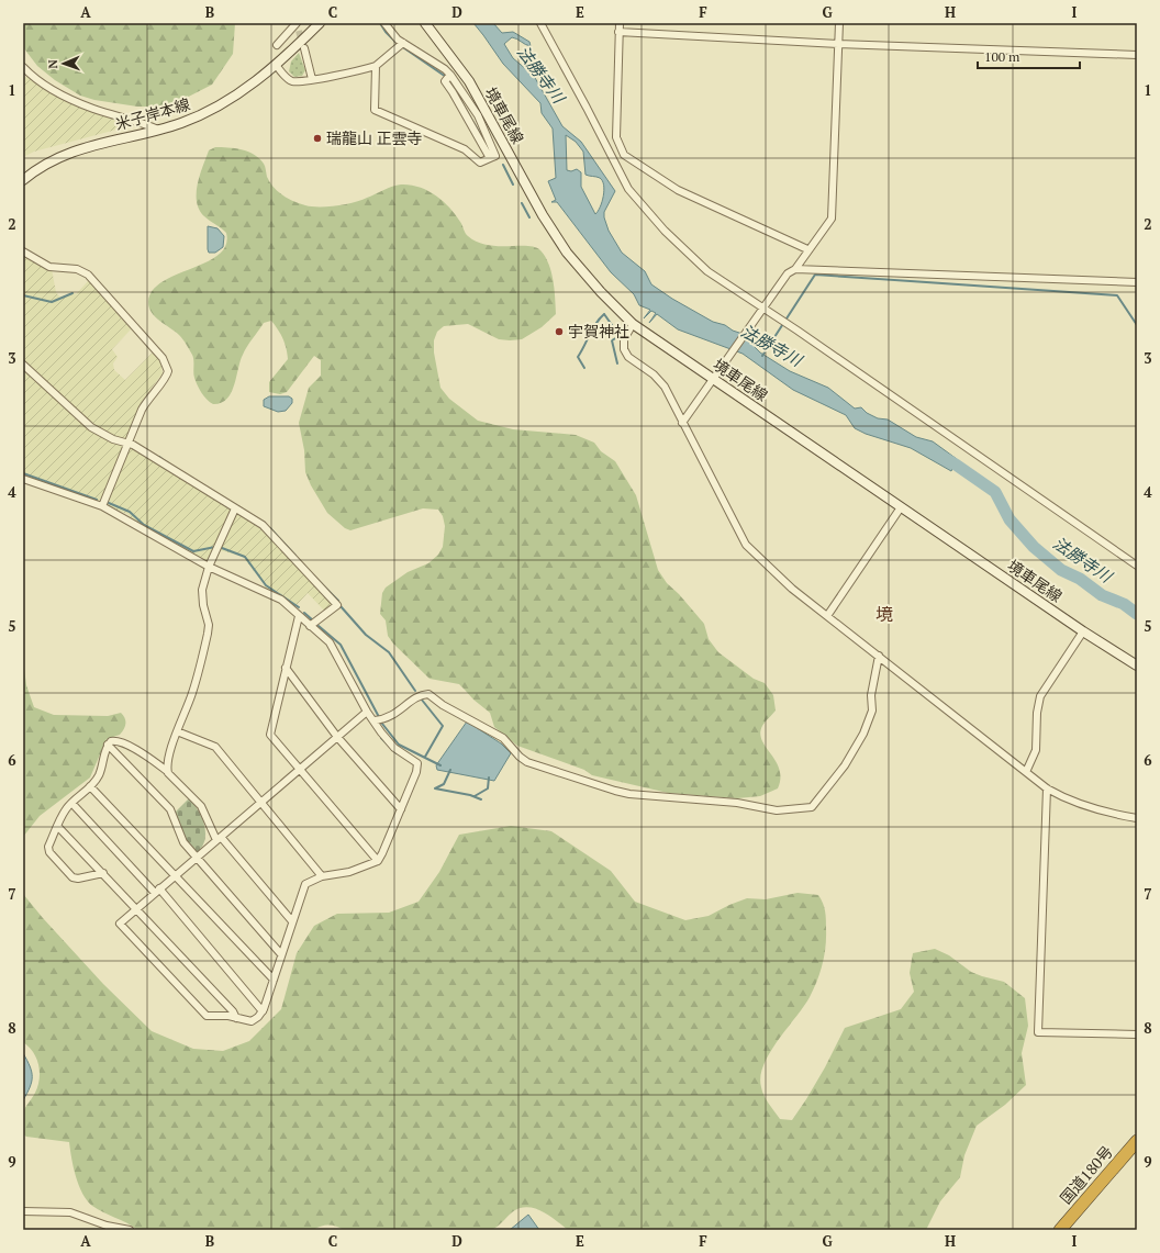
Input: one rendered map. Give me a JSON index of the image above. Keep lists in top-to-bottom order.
{
  "streets": {
    "highway": ["国道180号"],
    "main road": ["米子岸本線", "境車尾線"]
  },
  "districts": ["境"],
  "water": ["法勝寺川"],
  "places": ["瑞龍山 正雲寺", "宇賀神社"],
  "scale_bar": "100 m",
  "north": "left",
  "grid": {
    "columns": [
      "A",
      "B",
      "C",
      "D",
      "E",
      "F",
      "G",
      "H",
      "I"
    ],
    "rows": [
      "1",
      "2",
      "3",
      "4",
      "5",
      "6",
      "7",
      "8",
      "9"
    ]
  }
}
